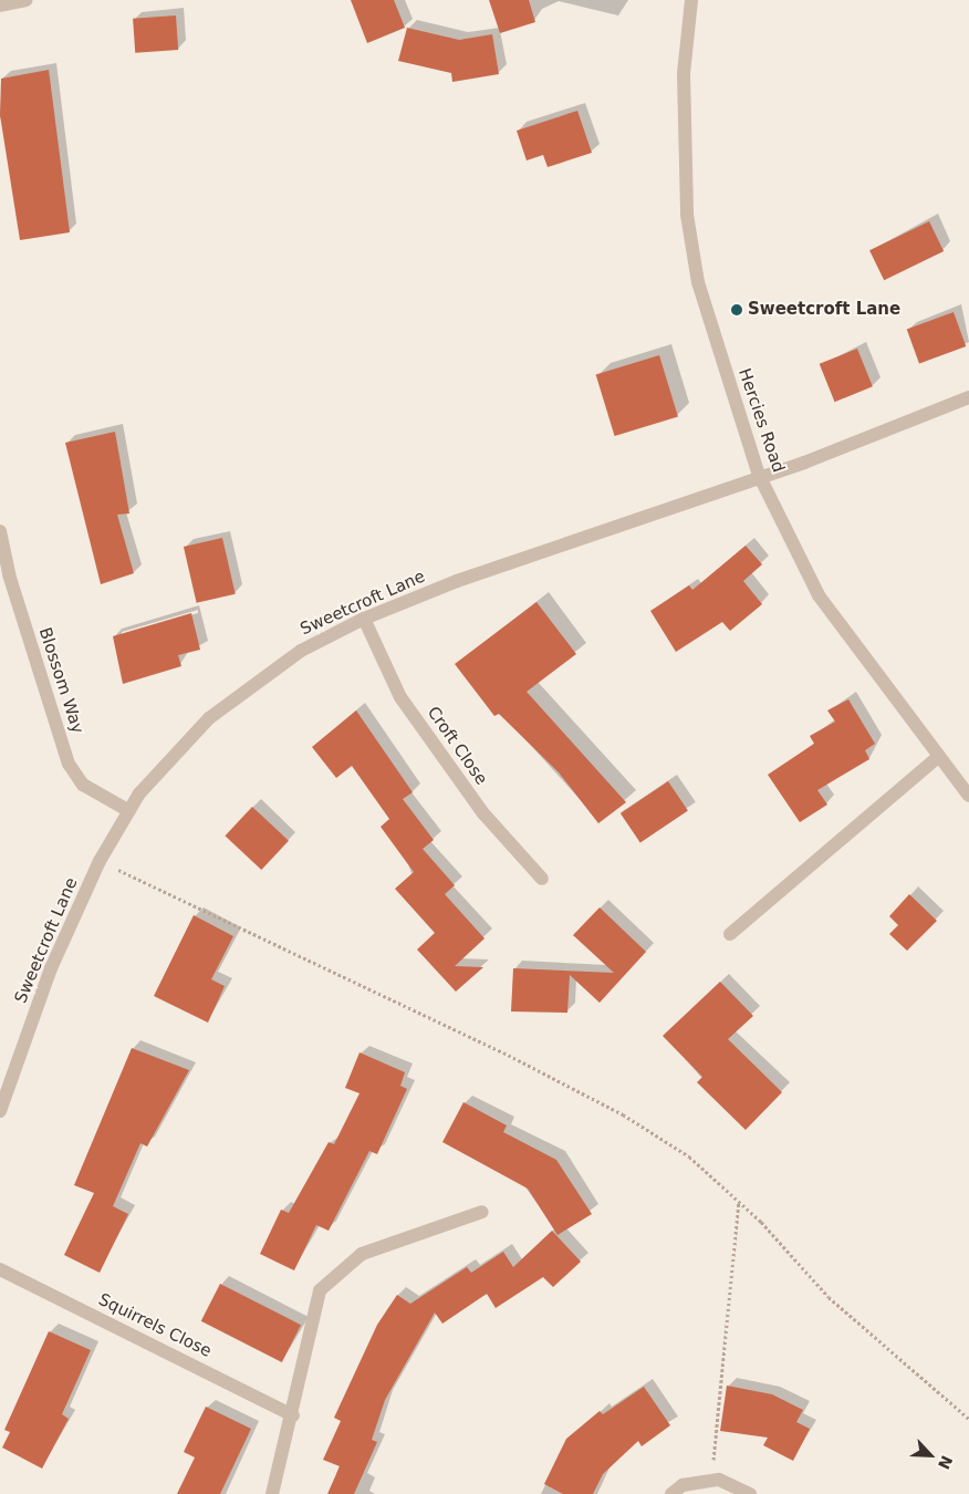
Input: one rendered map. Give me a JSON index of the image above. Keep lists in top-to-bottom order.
{
  "streets": {
    "street": [
      "Hercies Road",
      "Sweetcroft Lane",
      "Blossom Way",
      "Croft Close",
      "Squirrels Close"
    ]
  },
  "crossings": [
    ["Hercies Road", "Sweetcroft Lane"],
    ["Sweetcroft Lane", "Blossom Way"],
    ["Sweetcroft Lane", "Croft Close"]
  ],
  "places": ["Sweetcroft Lane"],
  "north": "bottom right"
}
